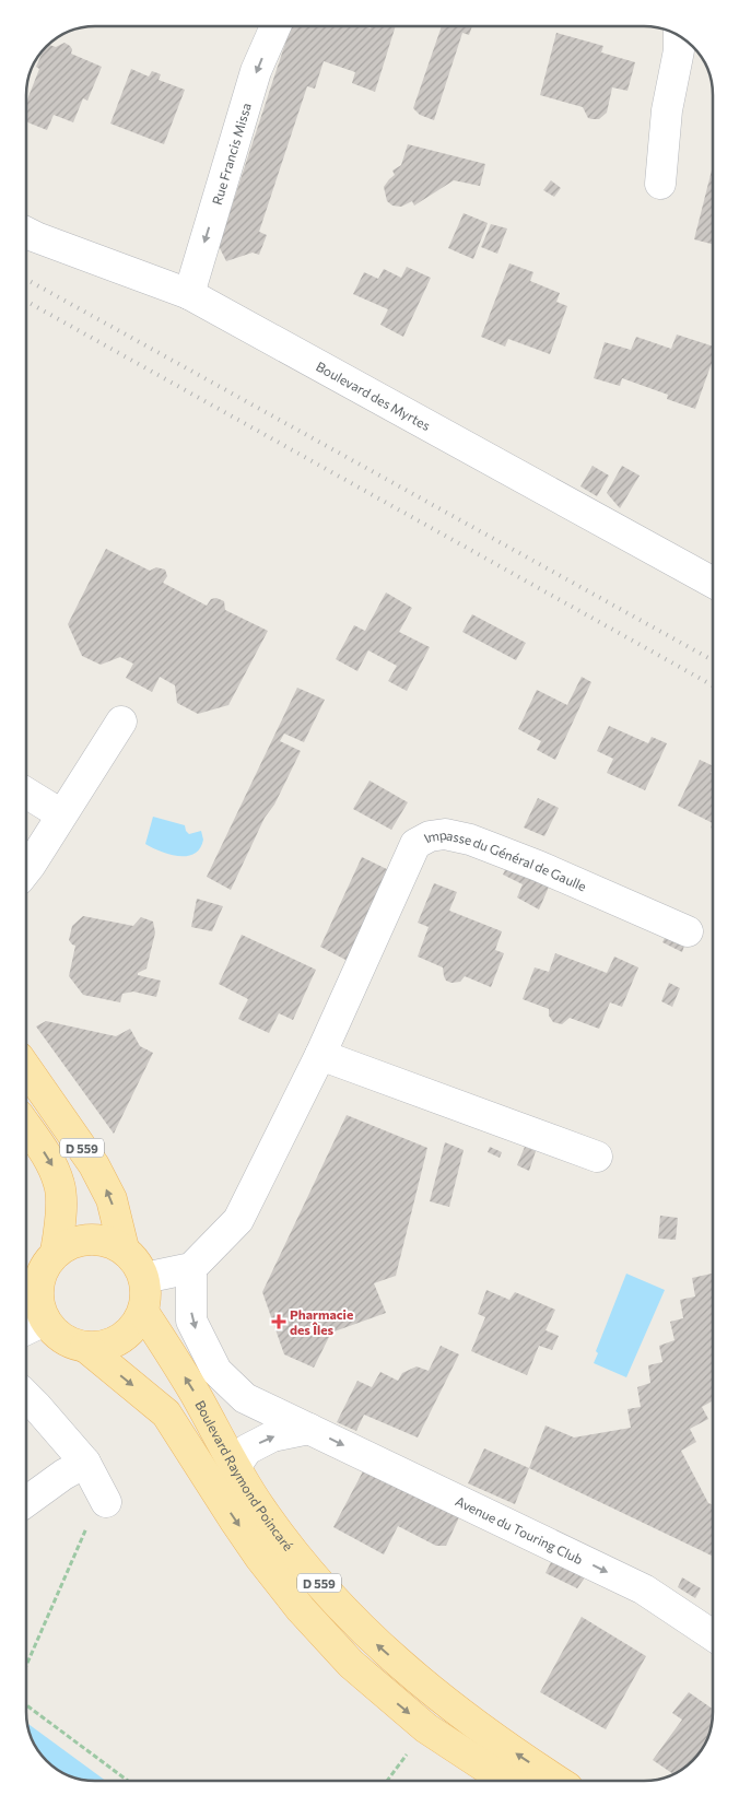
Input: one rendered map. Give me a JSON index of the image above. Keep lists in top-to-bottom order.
{
  "streets": {
    "main road": ["D 559", "Boulevard Raymond Poincaré"],
    "street": [
      "Rue Francis Missa",
      "Boulevard des Myrtes",
      "Impasse du Général de Gaulle",
      "Avenue du Touring Club"
    ]
  },
  "crossings": [
    ["Rue Francis Missa", "Boulevard des Myrtes"],
    ["Impasse du Général de Gaulle", "Avenue du Touring Club"],
    ["D 559", "Boulevard Raymond Poincaré"]
  ],
  "one_way": ["Rue Francis Missa", "Avenue du Touring Club"],
  "places": {
    "health": ["Pharmacie des Îles"]
  }
}
